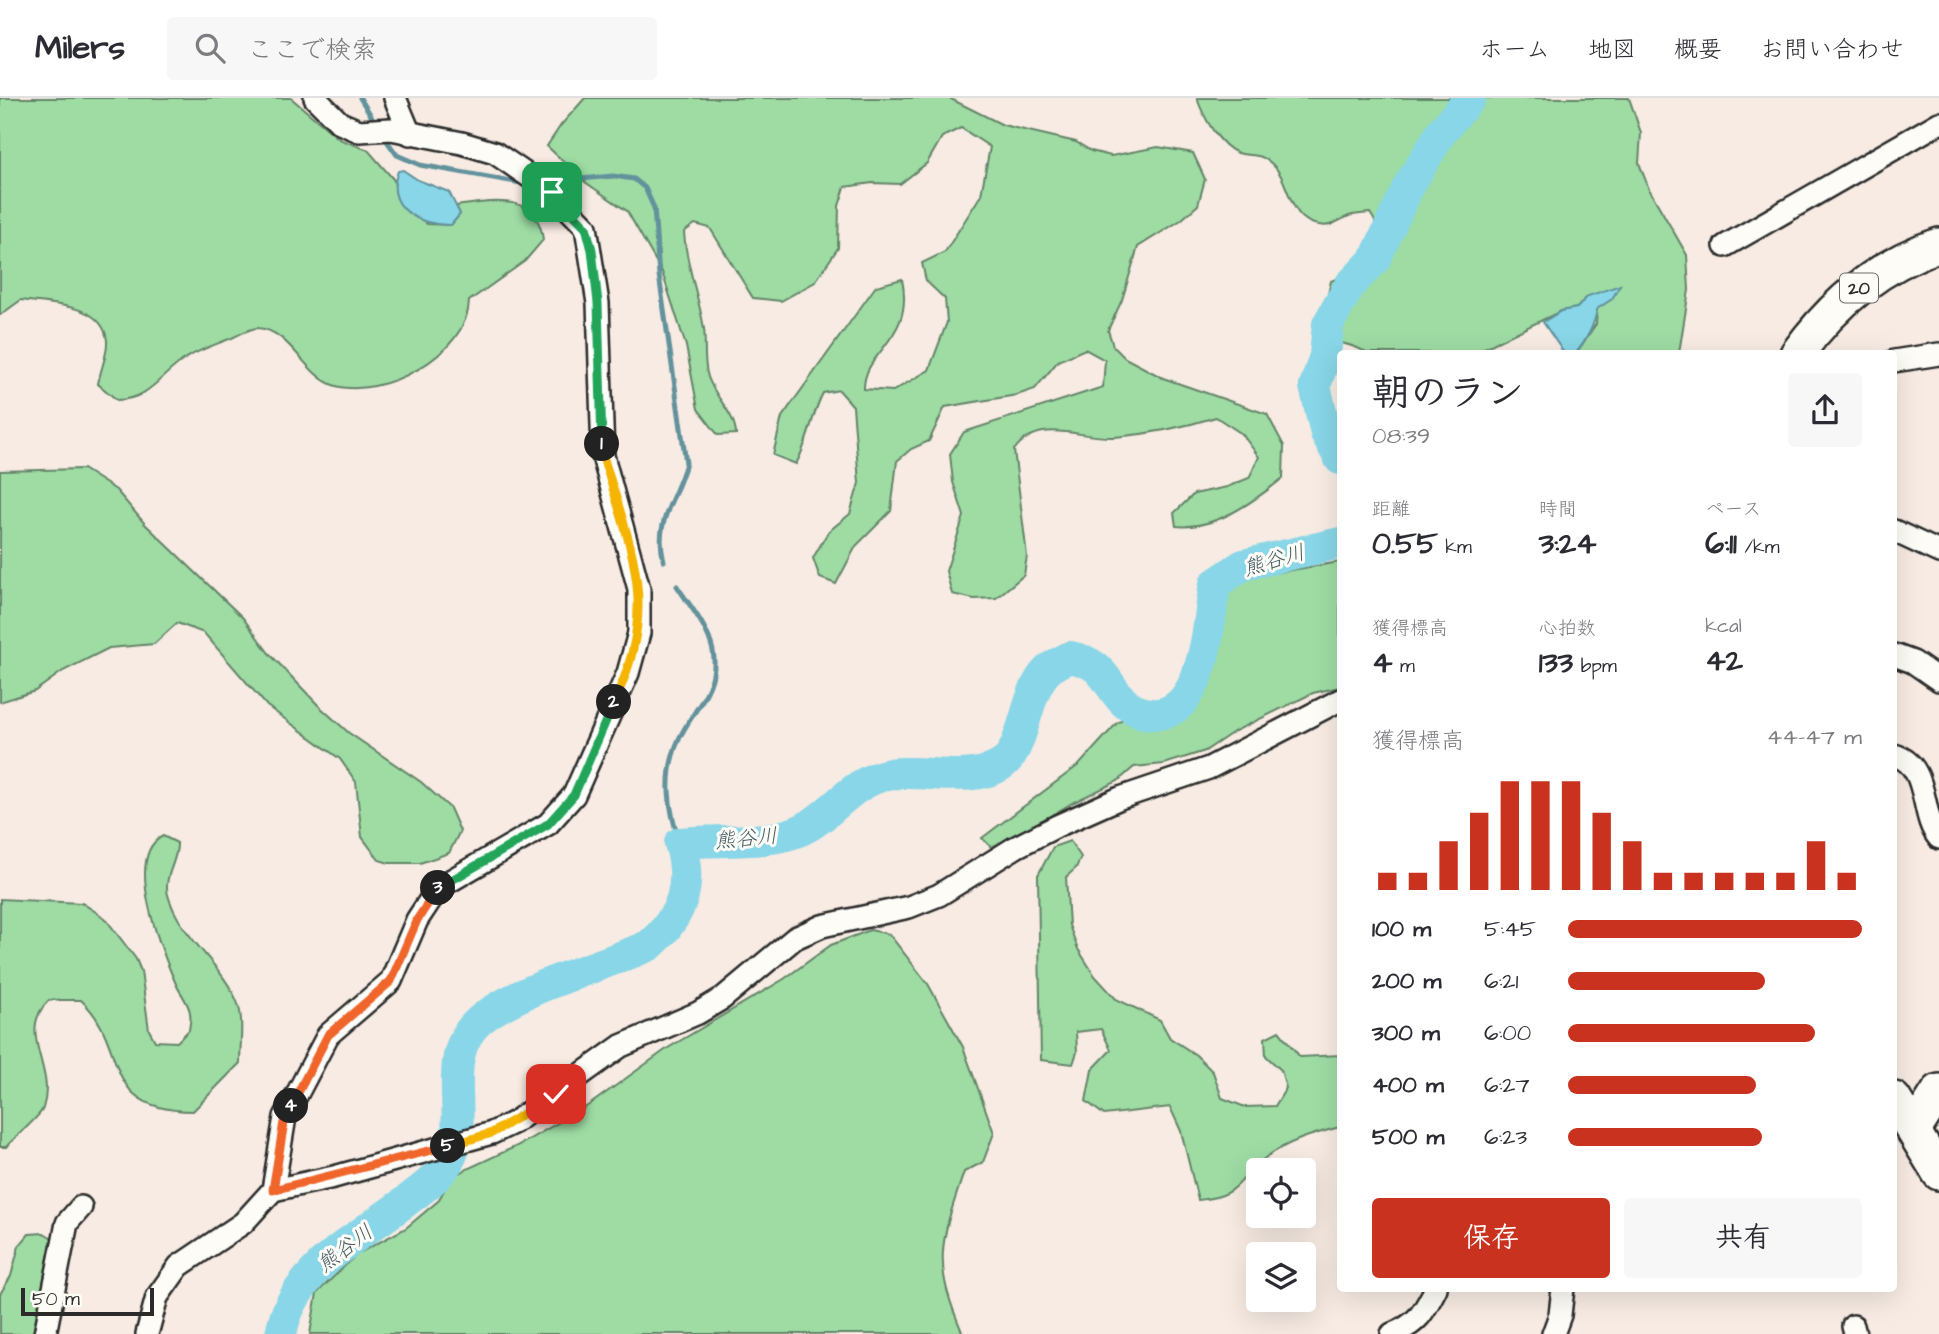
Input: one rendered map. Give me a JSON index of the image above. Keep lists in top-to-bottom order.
{
  "streets": {
    "main road": ["20"]
  },
  "water": ["熊谷川"],
  "scale_bar": "50 m",
  "page": {
    "header": "Milers",
    "search": "ここで検索",
    "nav": [
      "ホーム",
      "地図",
      "概要",
      "お問い合わせ"
    ],
    "heading": ["朝のラン", "08:39"],
    "pins": [
      "1",
      "2",
      "3",
      "4",
      "5"
    ],
    "stats": [
      ["距離", "0.55 km"],
      ["時間", "3:24"],
      ["ペース", "6:11 /km"],
      ["獲得標高", "4 m"],
      ["心拍数", "133 bpm"],
      ["kcal", "42"]
    ],
    "chart": ["獲得標高", "44–47 m"],
    "list": [
      {
        "name": "100 m",
        "note": "5:45"
      },
      {
        "name": "200 m",
        "note": "6:21"
      },
      {
        "name": "300 m",
        "note": "6:00"
      },
      {
        "name": "400 m",
        "note": "6:27"
      },
      {
        "name": "500 m",
        "note": "6:23"
      }
    ],
    "buttons": ["保存", "共有"],
    "scale": "50 m"
  }
}
